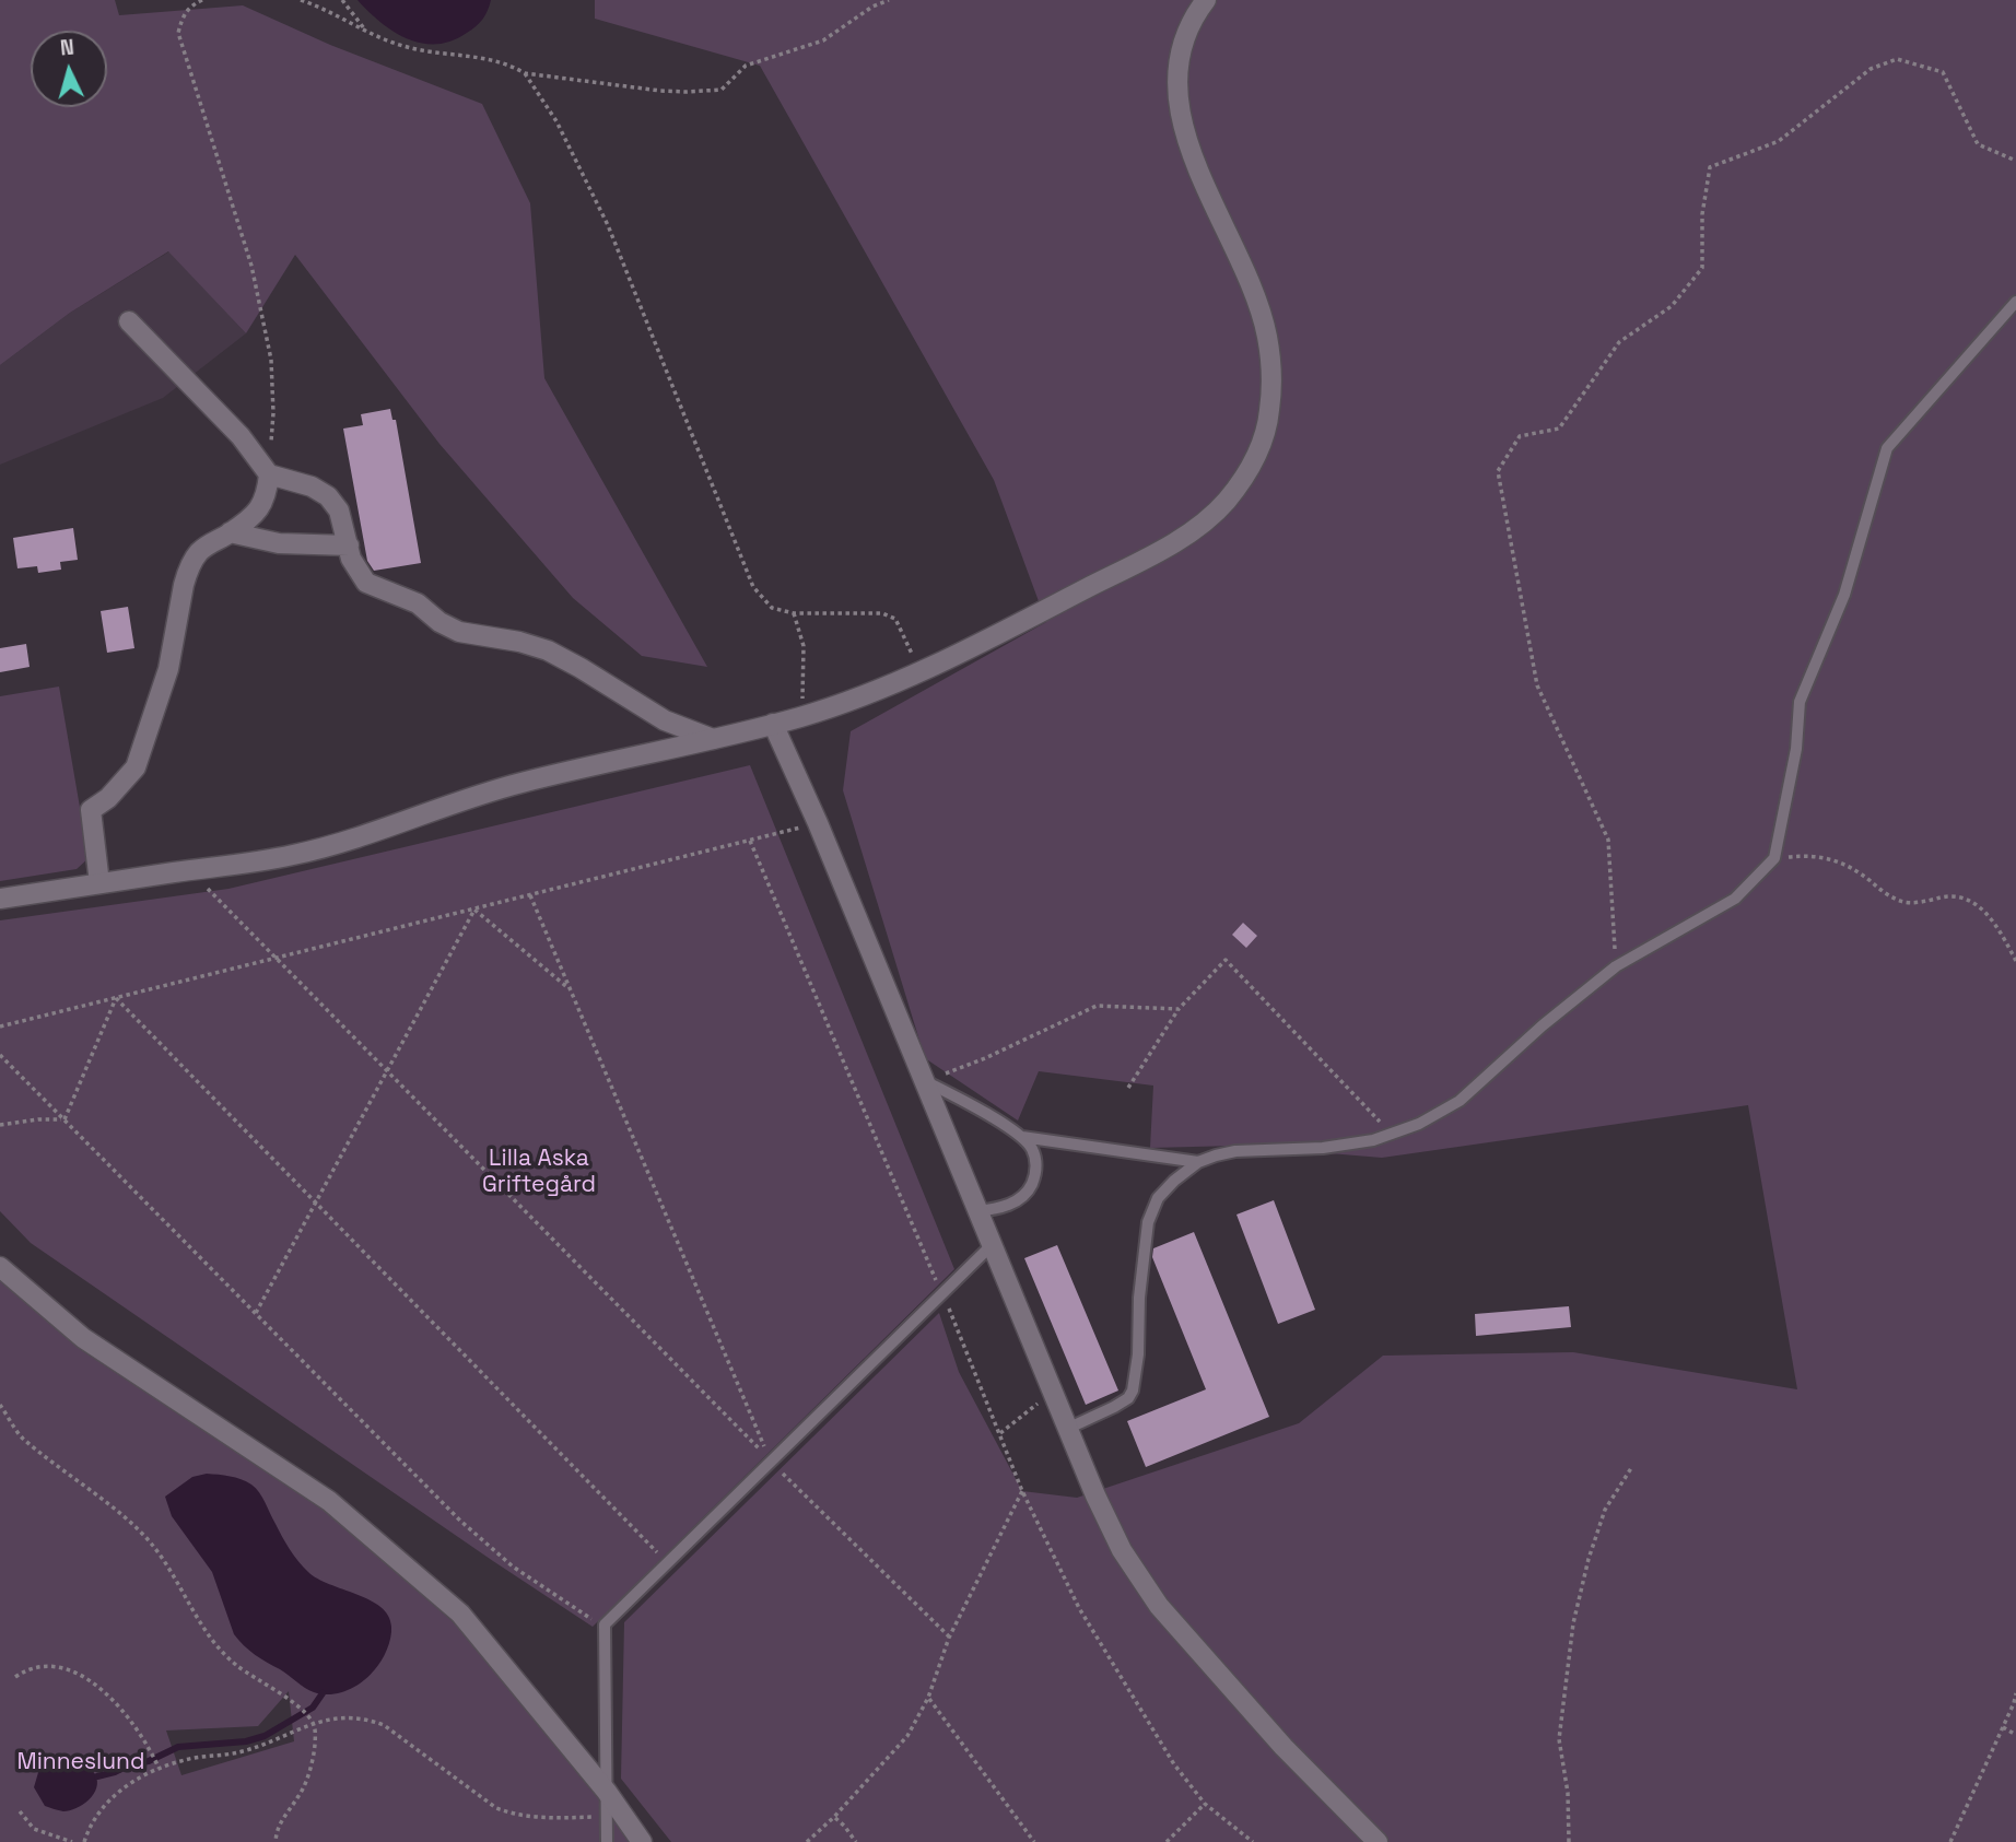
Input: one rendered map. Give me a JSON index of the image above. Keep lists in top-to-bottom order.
{
  "parks": ["Lilla Aska Griftegård", "Minneslund"],
  "north": "top"
}
